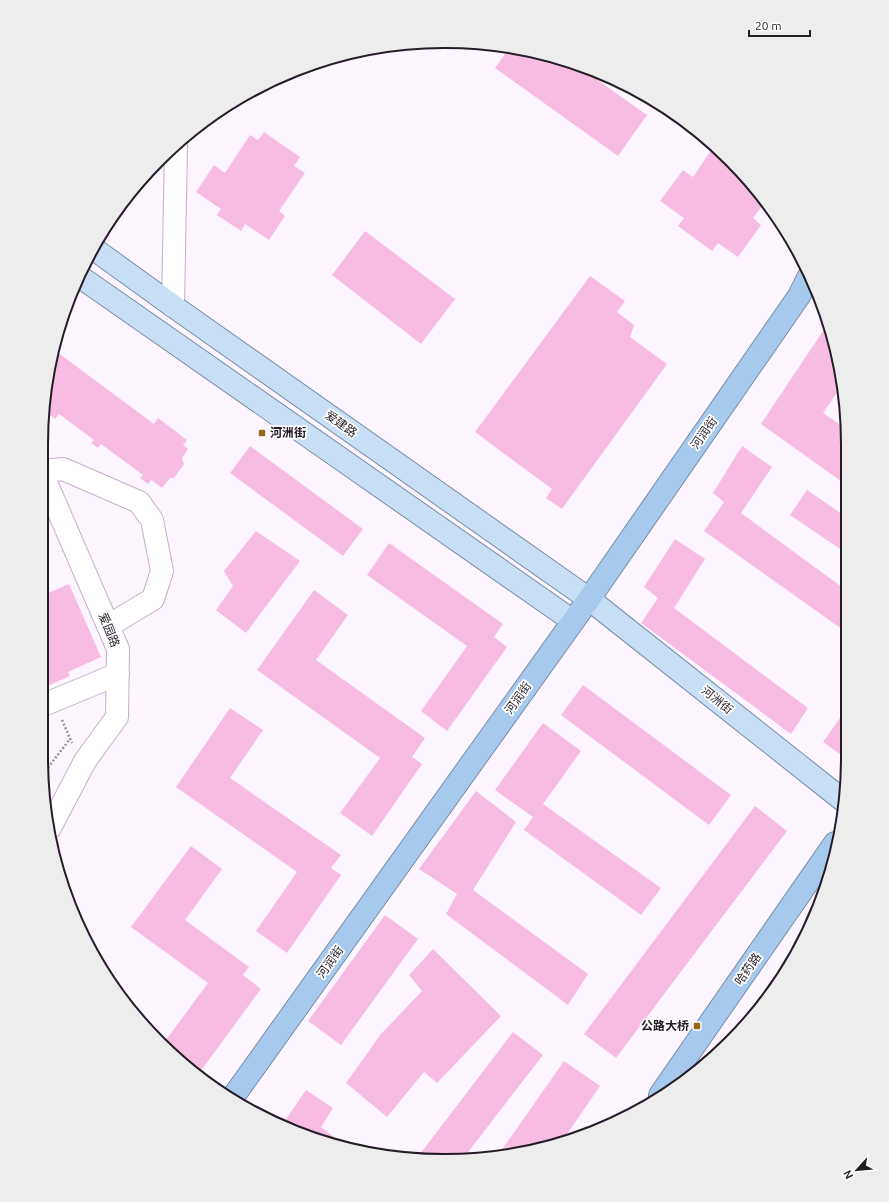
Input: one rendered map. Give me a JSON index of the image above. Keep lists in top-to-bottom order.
{
  "streets": {
    "highway": ["河润街", "哈药路"],
    "main road": ["爱建路", "河洲街"],
    "street": ["爱园路"]
  },
  "crossings": [
    ["爱建路", "河润街"],
    ["爱建路", "河洲街"],
    ["河润街", "河洲街"]
  ],
  "places": {
    "transit": ["河洲街", "公路大桥"]
  },
  "scale_bar": "20 m",
  "north": "bottom left"
}
